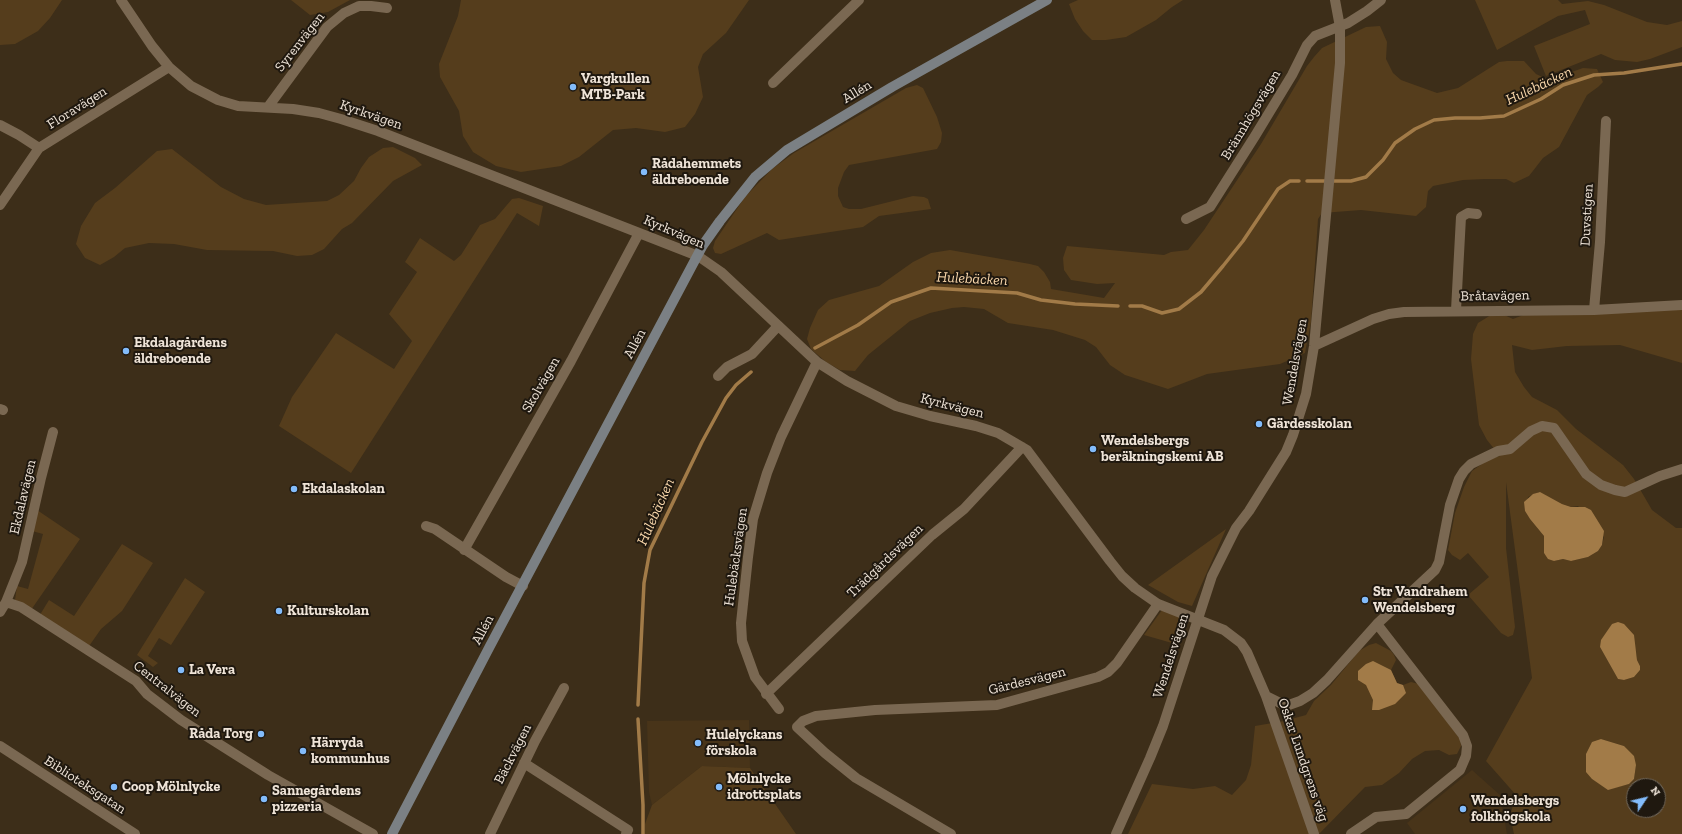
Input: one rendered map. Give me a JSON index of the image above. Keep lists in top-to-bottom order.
{
  "streets": {
    "street": [
      "Syrenvägen",
      "Allén",
      "Floravägen",
      "Kyrkvägen",
      "Brännhögsvägen",
      "Duvstigen",
      "Bråtavägen",
      "Wendelsvägen",
      "Skolvägen",
      "Ekdalavägen",
      "Hulebäcksvägen",
      "Trädgårdsvägen",
      "Gärdesvägen",
      "Centralvägen",
      "Bäckvägen",
      "Oskar Lundgrens väg",
      "Biblioteksgatan"
    ]
  },
  "crossings": [
    ["Syrenvägen", "Kyrkvägen"],
    ["Allén", "Kyrkvägen"],
    ["Floravägen", "Kyrkvägen"],
    ["Kyrkvägen", "Wendelsvägen"],
    ["Kyrkvägen", "Skolvägen"],
    ["Kyrkvägen", "Hulebäcksvägen"],
    ["Kyrkvägen", "Trädgårdsvägen"],
    ["Kyrkvägen", "Gärdesvägen"],
    ["Kyrkvägen", "Oskar Lundgrens väg"],
    ["Brännhögsvägen", "Wendelsvägen"],
    ["Duvstigen", "Bråtavägen"],
    ["Bråtavägen", "Wendelsvägen"],
    ["Wendelsvägen", "Oskar Lundgrens väg"],
    ["Ekdalavägen", "Centralvägen"],
    ["Hulebäcksvägen", "Trädgårdsvägen"]
  ],
  "water": ["Hulebäcken"],
  "places": [
    "Vargkullen MTB-Park",
    "Rådahemmets äldreboende",
    "Ekdalagårdens äldreboende",
    "Gärdesskolan",
    "Wendelsbergs beräkningskemi AB",
    "Ekdalaskolan",
    "Str Vandrahem Wendelsberg",
    "Kulturskolan",
    "La Vera",
    "Råda Torg",
    "Hulelyckans förskola",
    "Härryda kommunhus",
    "Coop Mölnlycke",
    "Mölnlycke idrottsplats",
    "Sannegårdens pizzeria",
    "Wendelsbergs folkhögskola"
  ],
  "north": "top right"
}
